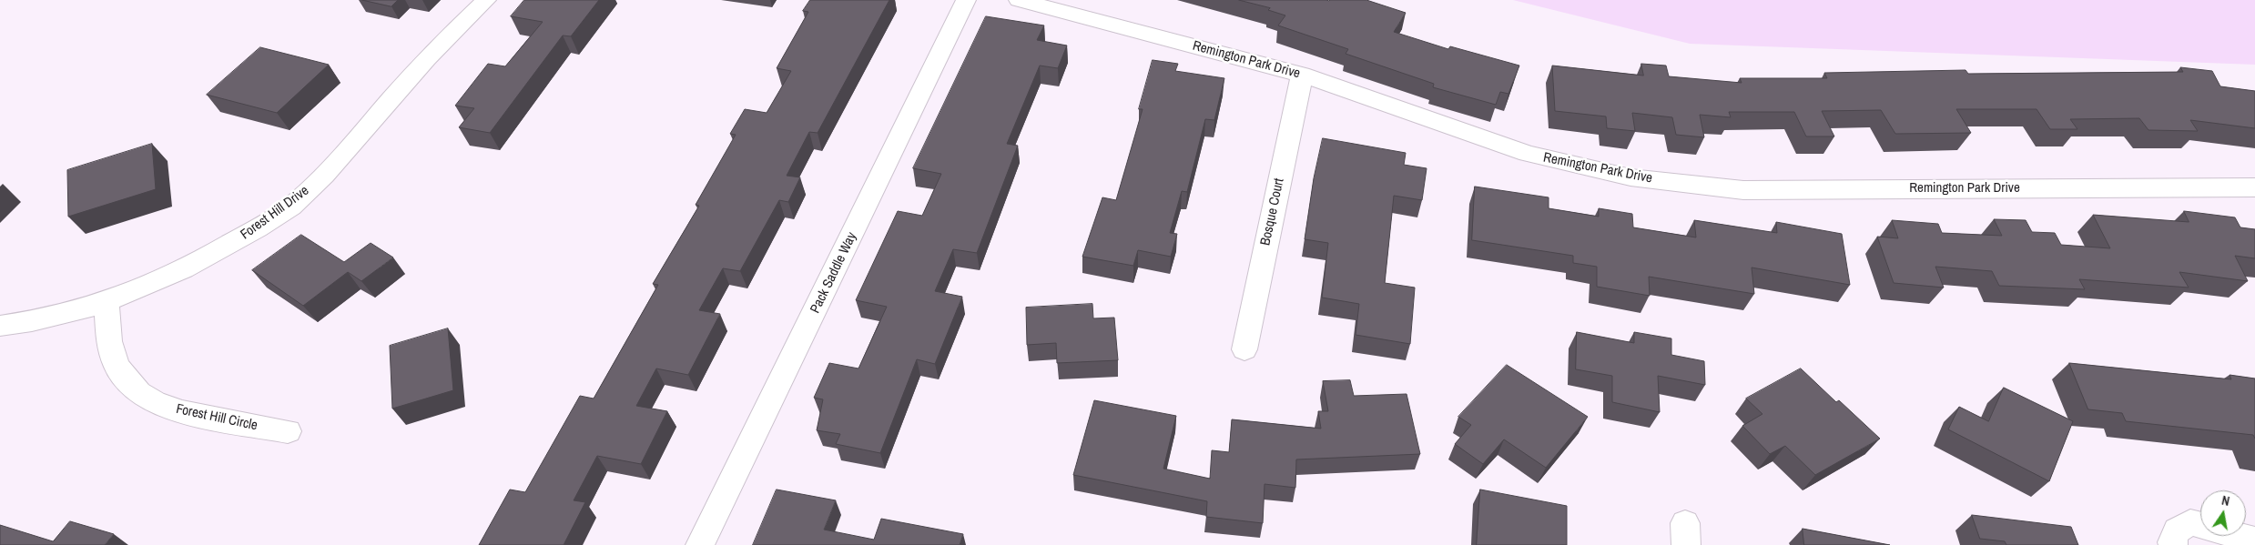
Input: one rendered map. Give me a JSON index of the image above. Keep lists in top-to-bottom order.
{
  "streets": {
    "street": [
      "Remington Park Drive",
      "Bosque Court",
      "Forest Hill Drive",
      "Pack Saddle Way",
      "Forest Hill Circle"
    ]
  },
  "crossings": [
    ["Remington Park Drive", "Bosque Court"],
    ["Forest Hill Drive", "Forest Hill Circle"]
  ],
  "north": "top"
}
